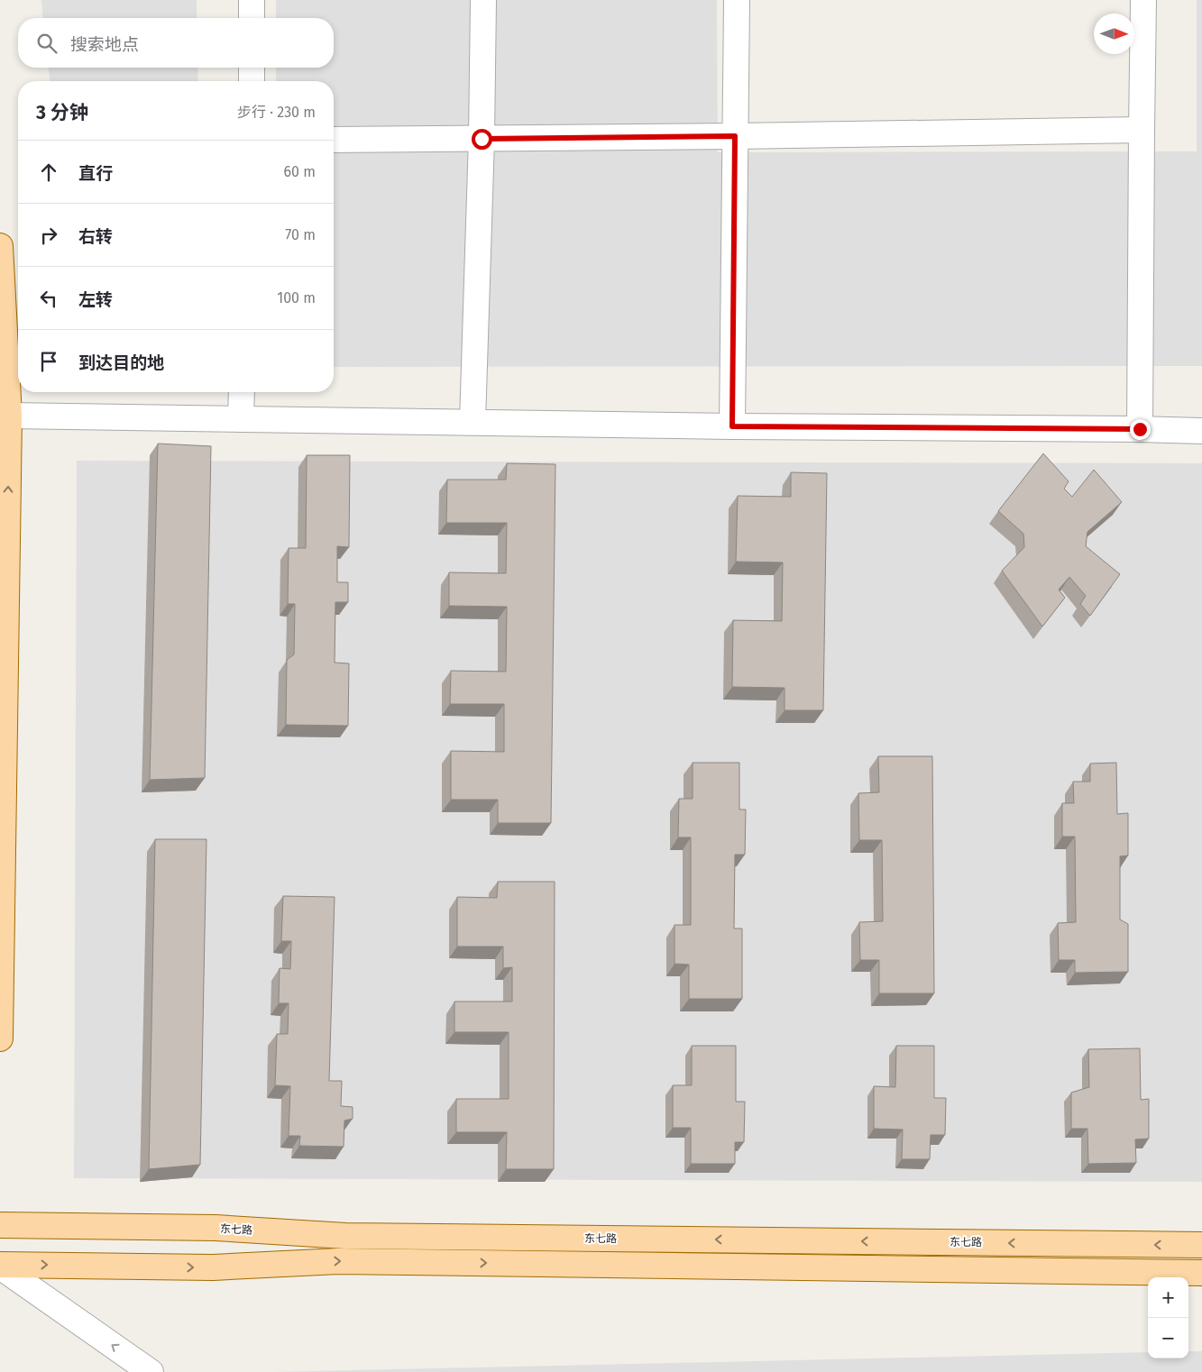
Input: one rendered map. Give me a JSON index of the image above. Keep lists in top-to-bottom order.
{
  "streets": {
    "main road": ["东七路"]
  },
  "north": "right",
  "page": {
    "search": "搜索地点",
    "heading": ["3 分钟", "步行 · 230 m"],
    "list": [
      ["直行", "60 m"],
      ["右转", "70 m"],
      ["左转", "100 m"],
      "到达目的地"
    ],
    "map_buttons": ["+", "−"]
  }
}
